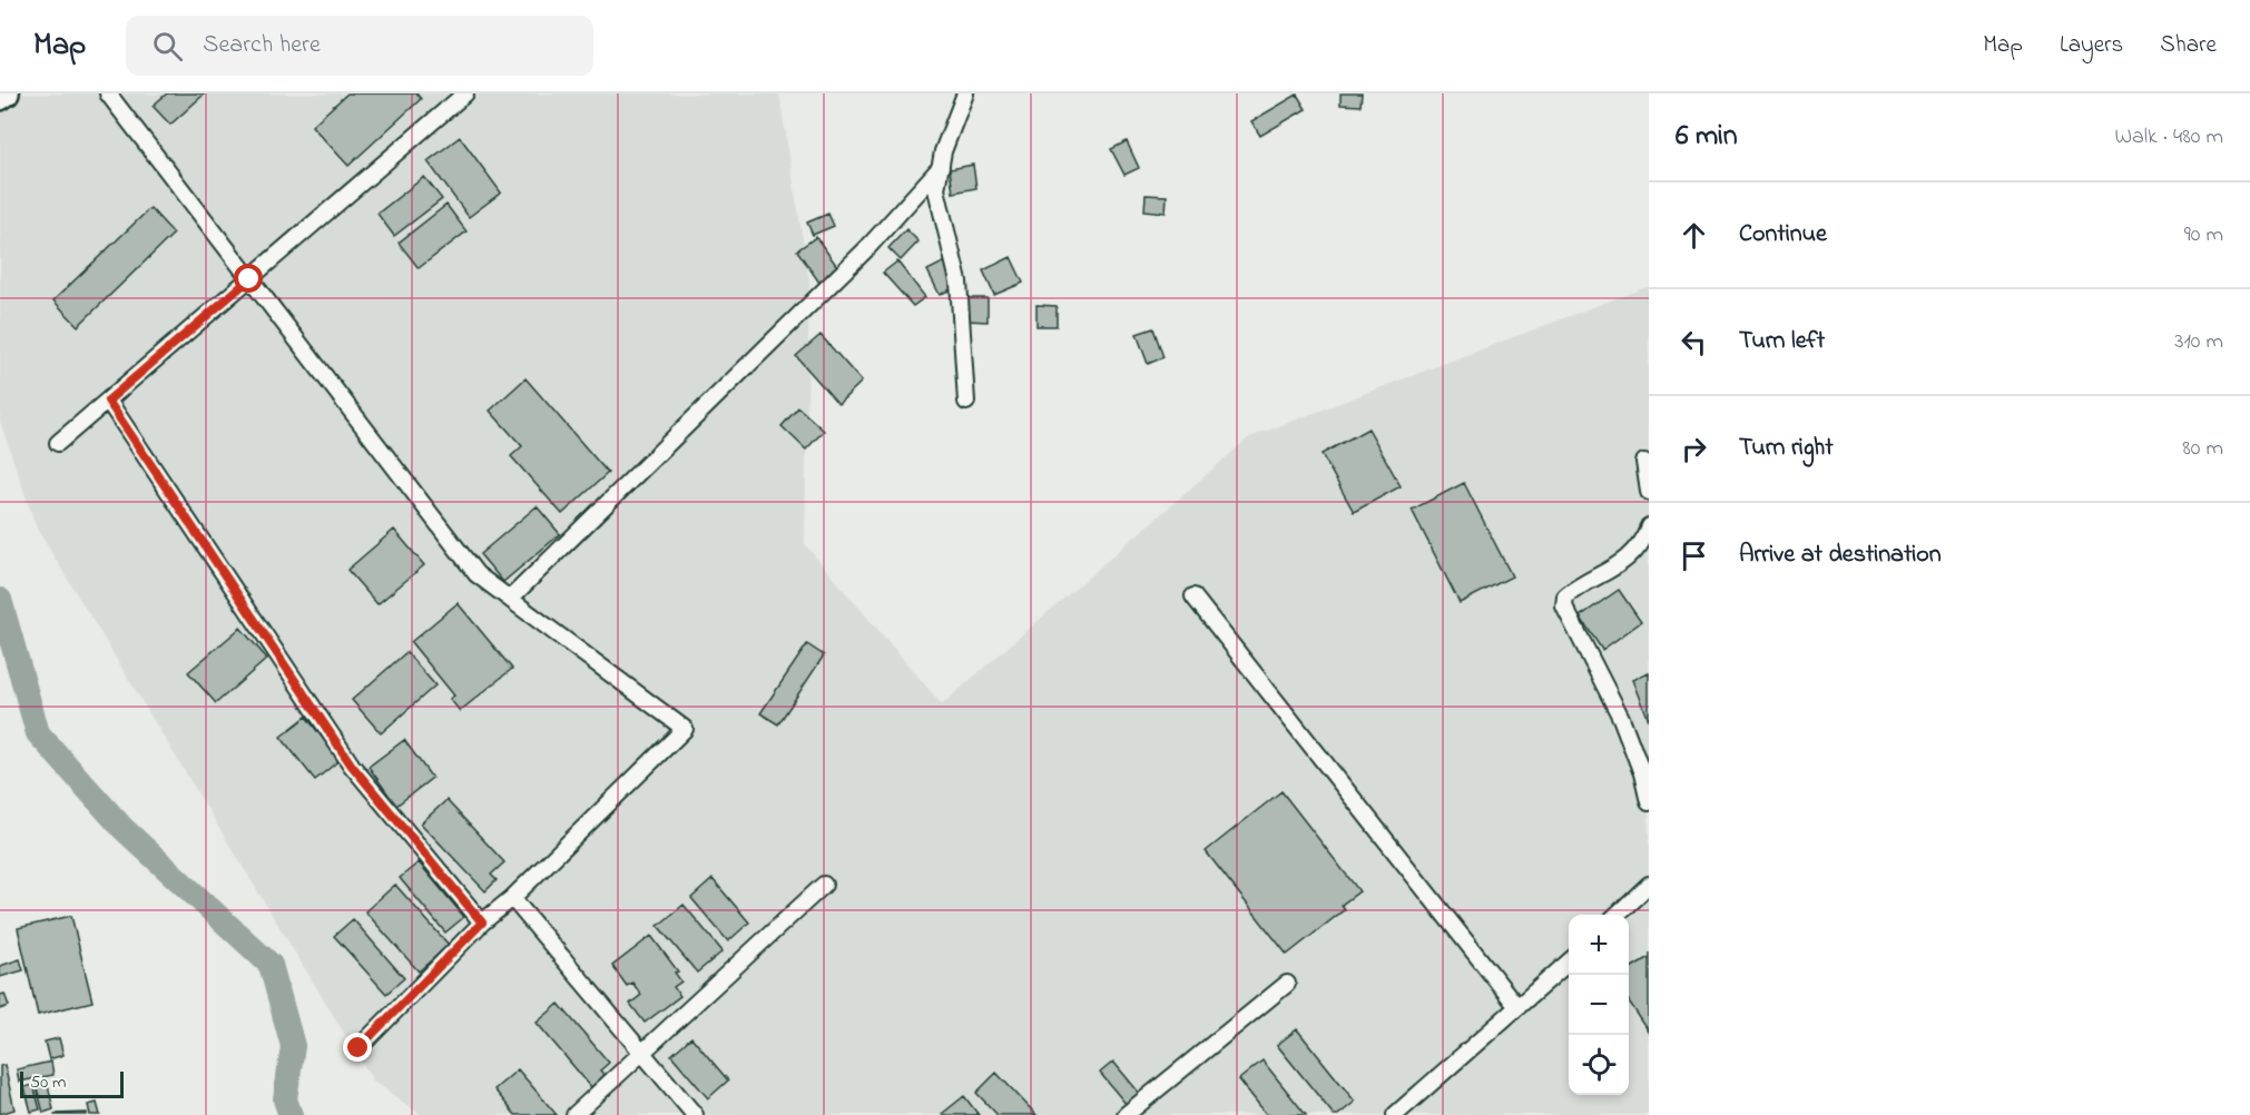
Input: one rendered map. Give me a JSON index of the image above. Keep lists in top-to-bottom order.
{
  "scale_bar": "50 m",
  "page": {
    "header": "Map",
    "search": "Search here",
    "nav": ["Map", "Layers", "Share"],
    "heading": ["6 min", "Walk · 480 m"],
    "list": [
      ["Continue", "90 m"],
      ["Turn left", "310 m"],
      ["Turn right", "80 m"],
      "Arrive at destination"
    ],
    "map_buttons": ["+", "−"],
    "scale": "50 m"
  }
}
